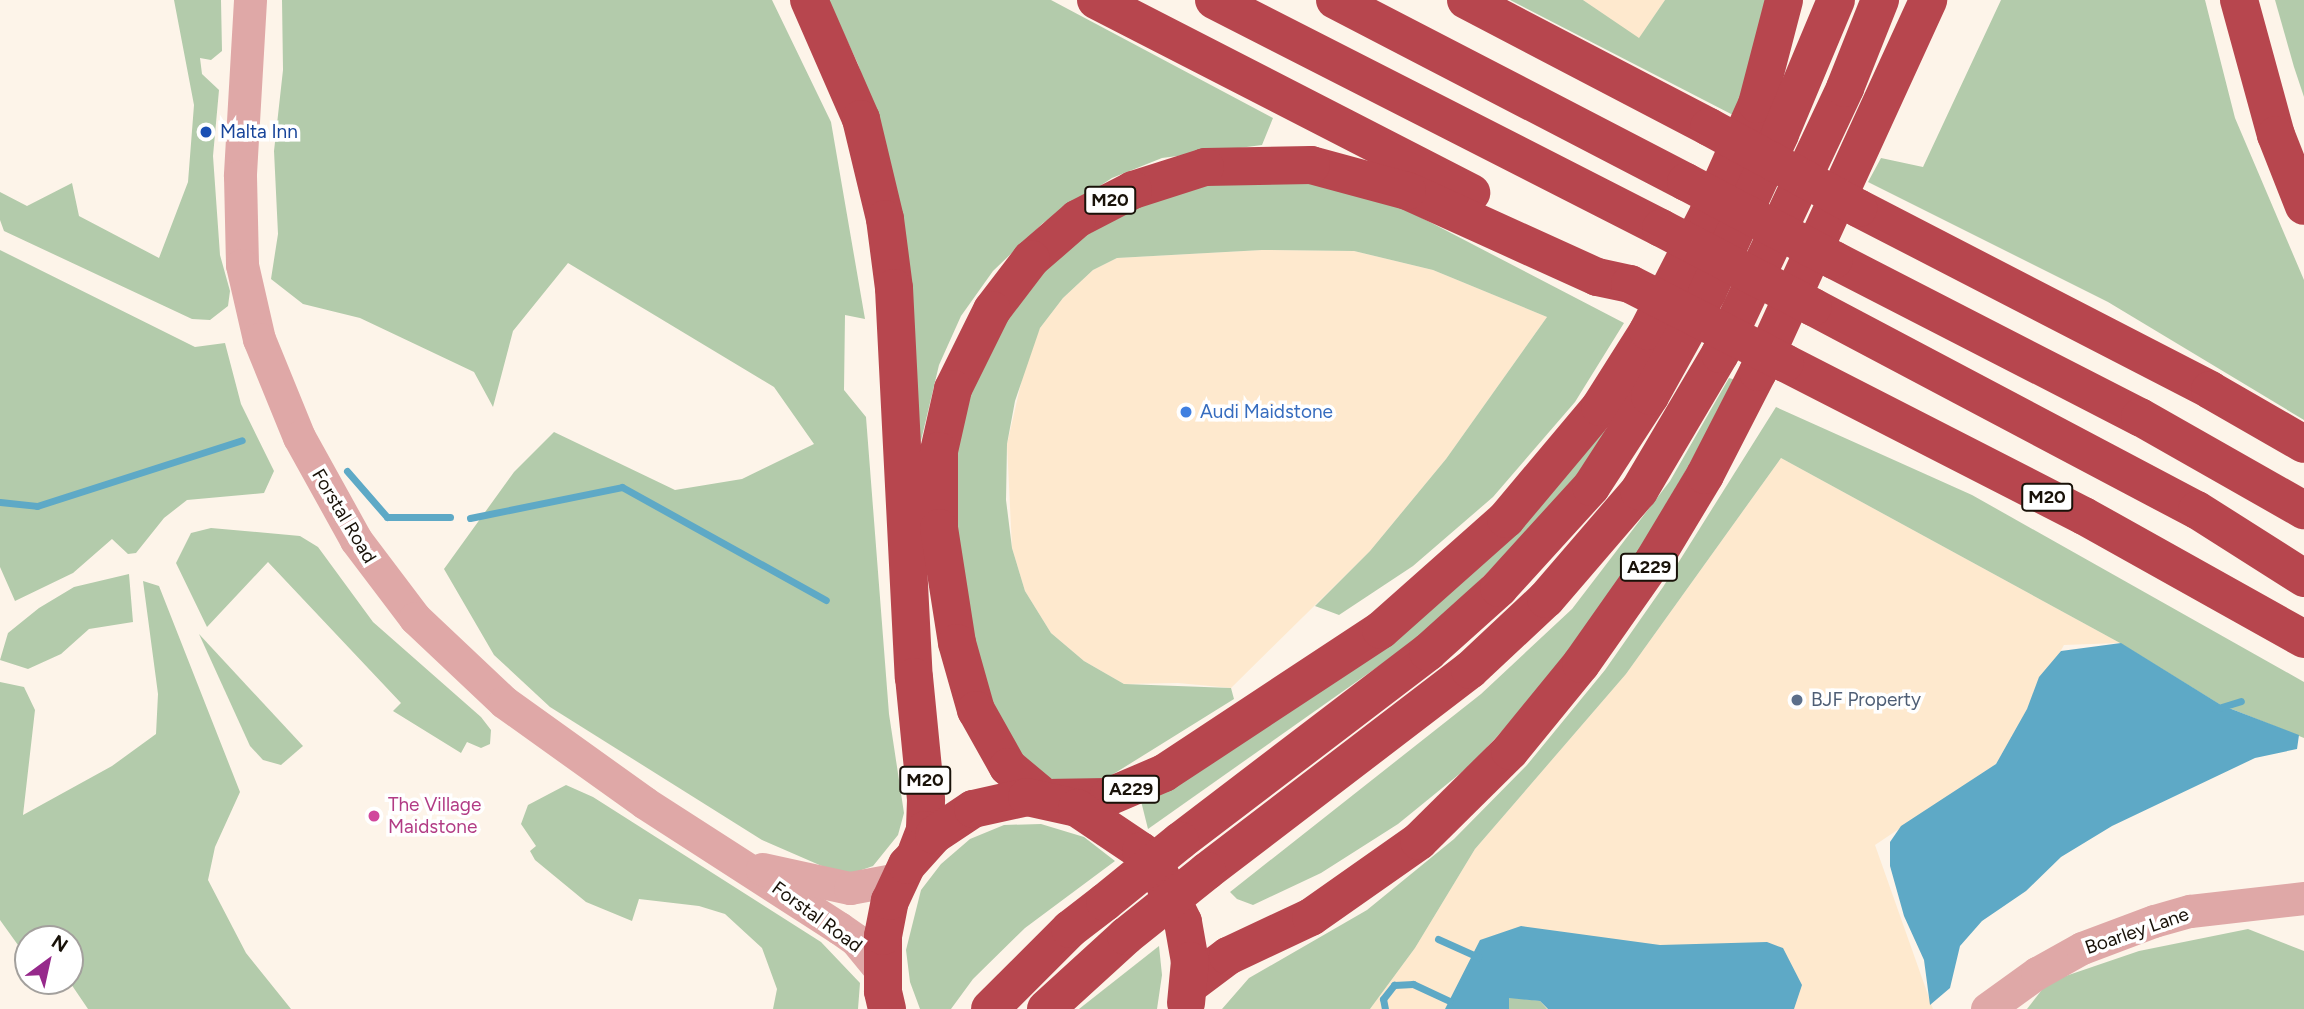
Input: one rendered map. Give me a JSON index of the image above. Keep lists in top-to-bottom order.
{
  "streets": {
    "highway": ["M20", "A229"],
    "street": ["Forstal Road", "Boarley Lane"]
  },
  "crossings": [
    ["M20", "Forstal Road"],
    ["M20", "A229"]
  ],
  "places": [
    "Malta Inn",
    "Audi Maidstone",
    "BJF Property",
    "The Village Maidstone"
  ],
  "north": "top right"
}
